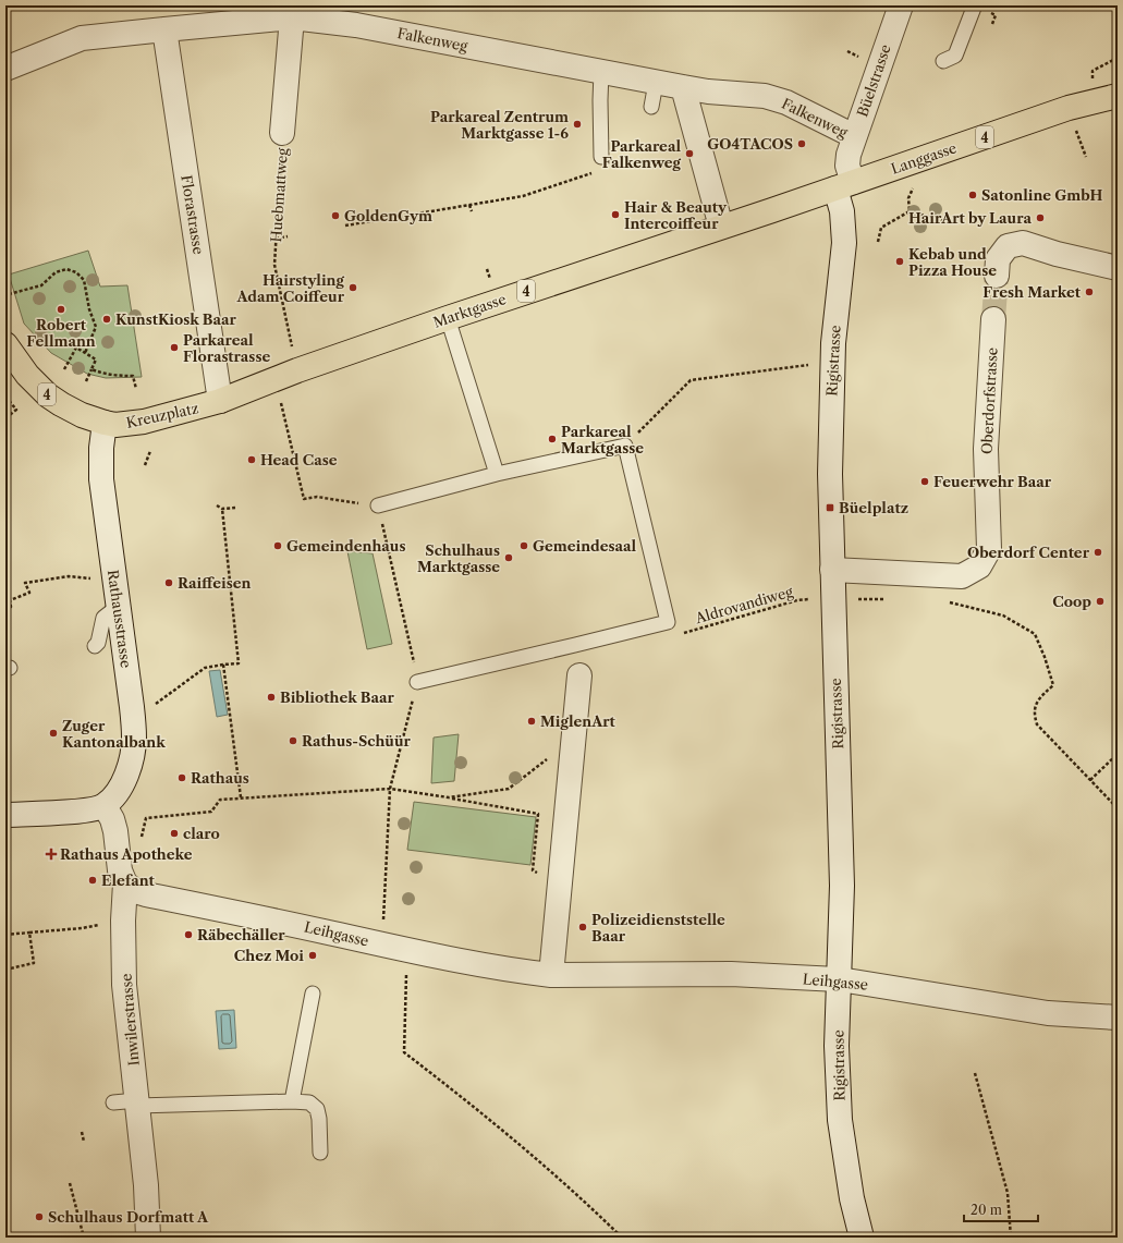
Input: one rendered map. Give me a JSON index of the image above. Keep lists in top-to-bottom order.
{
  "streets": {
    "main road": [
      "4",
      "Langgasse",
      "Marktgasse",
      "Kreuzplatz"
    ],
    "street": [
      "Falkenweg",
      "Büelstrasse",
      "Huebmattweg",
      "Florastrasse",
      "Rigistrasse",
      "Oberdorfstrasse",
      "Rathausstrasse",
      "Leihgasse",
      "Inwilerstrasse"
    ],
    "path": ["Aldrovandiweg"]
  },
  "crossings": [
    ["Falkenweg", "Büelstrasse"],
    ["Falkenweg", "Huebmattweg"],
    ["Falkenweg", "Florastrasse"],
    ["Büelstrasse", "Langgasse"],
    ["Büelstrasse", "Marktgasse"],
    ["Büelstrasse", "Rigistrasse"],
    ["4", "Kreuzplatz"],
    ["4", "Rathausstrasse"],
    ["Langgasse", "Marktgasse"],
    ["Langgasse", "Rigistrasse"],
    ["Huebmattweg", "Marktgasse"],
    ["Florastrasse", "Marktgasse"],
    ["Florastrasse", "Kreuzplatz"],
    ["Marktgasse", "Rigistrasse"],
    ["Marktgasse", "Kreuzplatz"],
    ["Rigistrasse", "Oberdorfstrasse"],
    ["Rigistrasse", "Aldrovandiweg"],
    ["Rigistrasse", "Leihgasse"],
    ["Kreuzplatz", "Rathausstrasse"],
    ["Rathausstrasse", "Inwilerstrasse"],
    ["Leihgasse", "Inwilerstrasse"]
  ],
  "places": {
    "other": [
      "Parkareal Zentrum Marktgasse 1-6",
      "GO4TACOS",
      "Parkareal Falkenweg",
      "Satonline GmbH",
      "Hair & Beauty Intercoiffeur",
      "GoldenGym",
      "HairArt by Laura",
      "Kebab und Pizza House",
      "Hairstyling Adam Coiffeur",
      "Fresh Market",
      "Robert Fellmann",
      "KunstKiosk Baar",
      "Parkareal Florastrasse",
      "Parkareal Marktgasse",
      "Head Case",
      "Feuerwehr Baar",
      "Gemeindenhaus",
      "Gemeindesaal",
      "Oberdorf Center",
      "Schulhaus Marktgasse",
      "Raiffeisen",
      "Coop",
      "Bibliothek Baar",
      "MiglenArt",
      "Zuger Kantonalbank",
      "Rathus-Schüür",
      "Rathaus",
      "claro",
      "Elefant",
      "Polizeidienststelle Baar",
      "Räbechäller",
      "Chez Moi",
      "Schulhaus Dorfmatt A"
    ],
    "transit": ["Büelplatz"],
    "health": ["Rathaus Apotheke"]
  },
  "scale_bar": "20 m"
}
